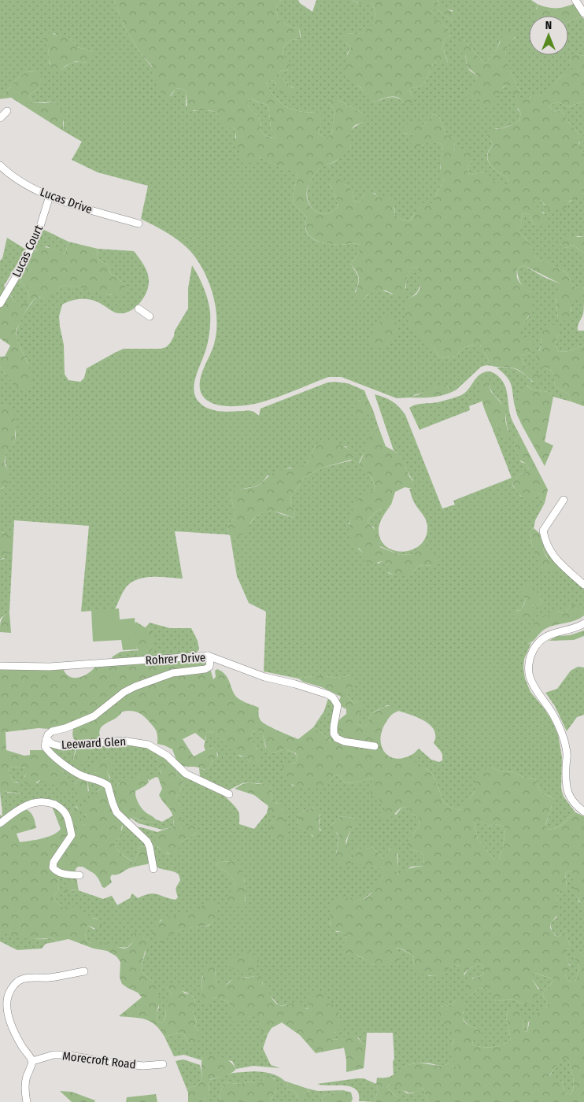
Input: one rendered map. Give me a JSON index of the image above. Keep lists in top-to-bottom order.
{
  "streets": {
    "street": [
      "Lucas Drive",
      "Lucas Court",
      "Rohrer Drive",
      "Leeward Glen",
      "Morecroft Road"
    ]
  },
  "crossings": [
    ["Lucas Drive", "Lucas Court"],
    ["Rohrer Drive", "Leeward Glen"]
  ],
  "north": "top"
}
